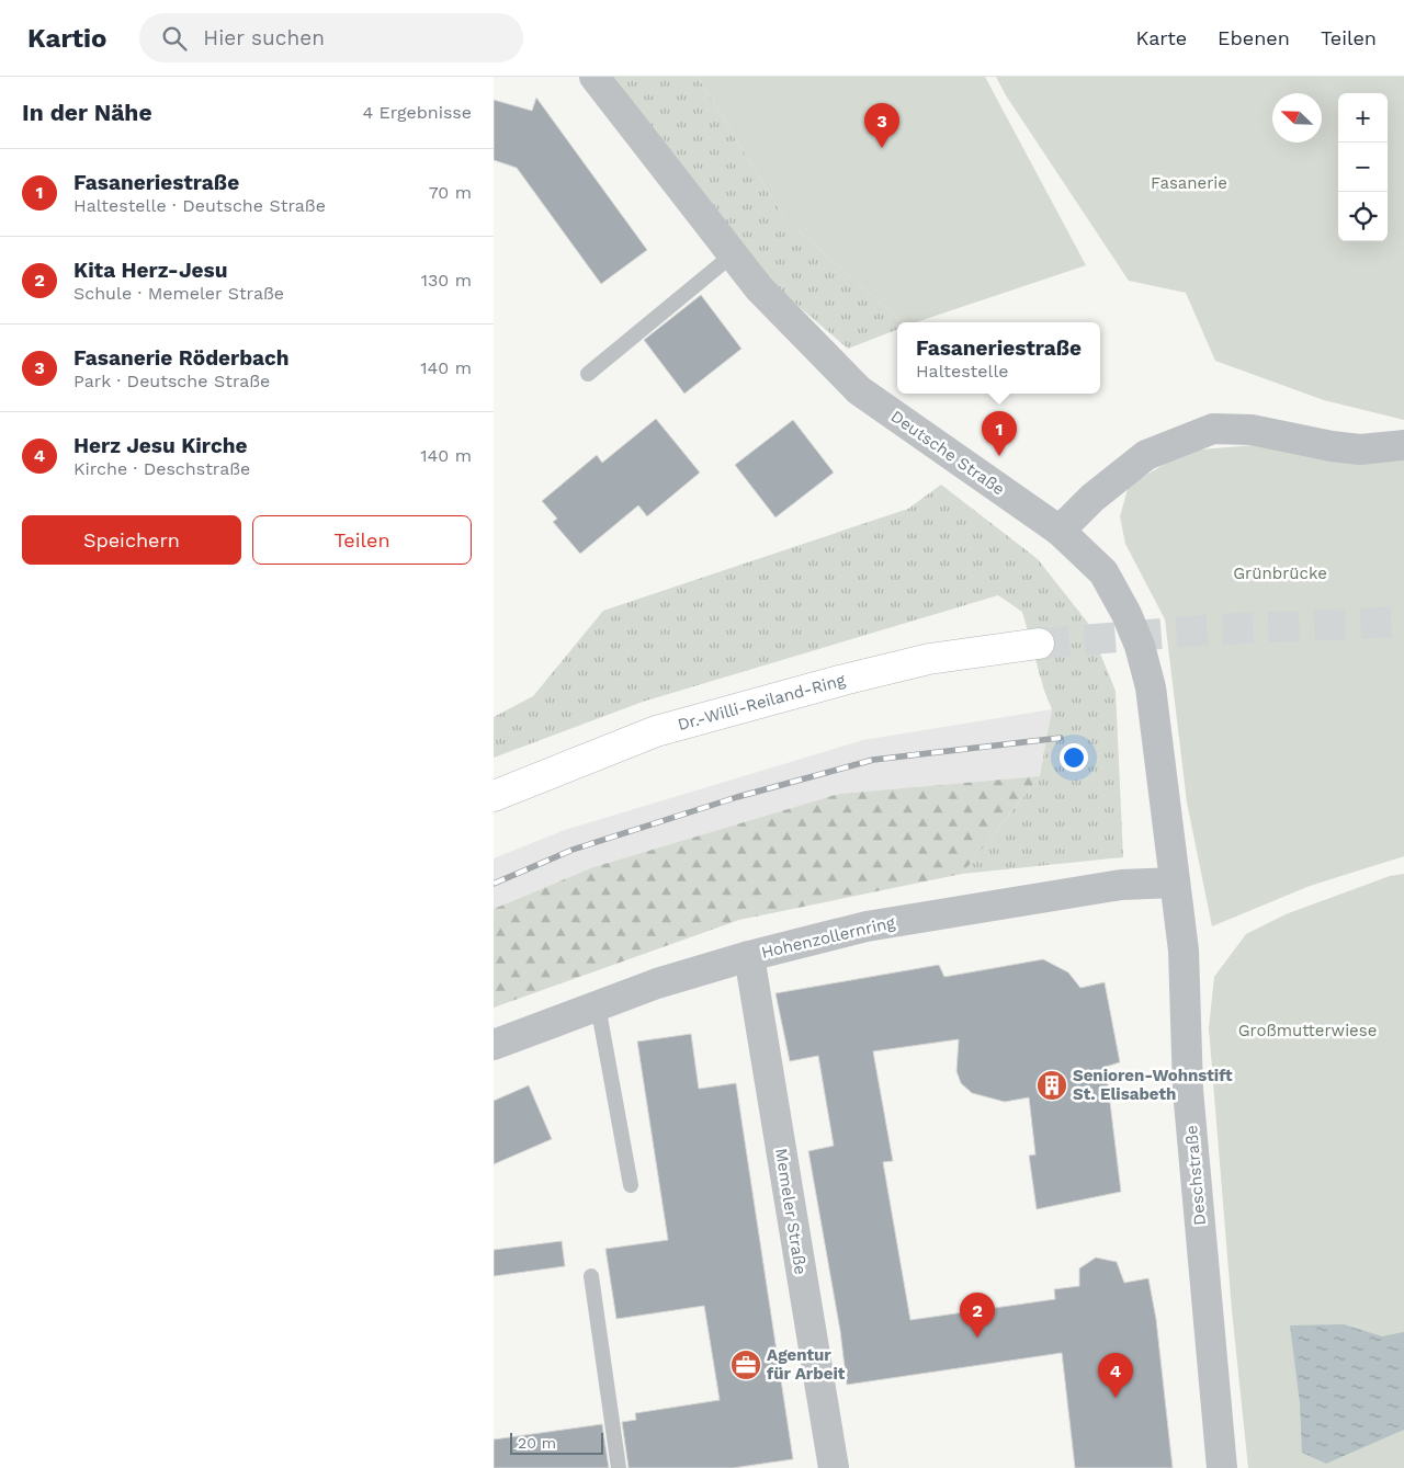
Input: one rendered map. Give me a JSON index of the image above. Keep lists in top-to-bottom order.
{
  "streets": {
    "highway": ["Dr.-Willi-Reiland-Ring"],
    "street": [
      "Deutsche Straße",
      "Hohenzollernring",
      "Deschstraße",
      "Memeler Straße"
    ]
  },
  "crossings": [
    ["Deutsche Straße", "Hohenzollernring"],
    ["Deutsche Straße", "Deschstraße"],
    ["Hohenzollernring", "Deschstraße"],
    ["Hohenzollernring", "Memeler Straße"]
  ],
  "parks": ["Fasanerie", "Grünbrücke", "Großmutterwiese"],
  "places": {
    "building": ["Senioren-Wohnstift St. Elisabeth"],
    "office": ["Agentur für Arbeit"]
  },
  "scale_bar": "20 m",
  "north": "top left",
  "page": {
    "header": "Kartio",
    "search": "Hier suchen",
    "nav": ["Karte", "Ebenen", "Teilen"],
    "heading": ["In der Nähe", "4 Ergebnisse"],
    "map_buttons": ["+", "−"],
    "pins": [
      "3",
      "1",
      "2",
      "4"
    ],
    "list": [
      {
        "mark": "1",
        "name": "Fasaneriestraße",
        "note": "Haltestelle · Deutsche Straße",
        "value": "70 m"
      },
      {
        "mark": "2",
        "name": "Kita Herz-Jesu",
        "note": "Schule · Memeler Straße",
        "value": "130 m"
      },
      {
        "mark": "3",
        "name": "Fasanerie Röderbach",
        "note": "Park · Deutsche Straße",
        "value": "140 m"
      },
      {
        "mark": "4",
        "name": "Herz Jesu Kirche",
        "note": "Kirche · Deschstraße",
        "value": "140 m"
      }
    ],
    "popup": ["Fasaneriestraße", "Haltestelle"],
    "buttons": ["Speichern", "Teilen"],
    "scale": "20 m"
  }
}
